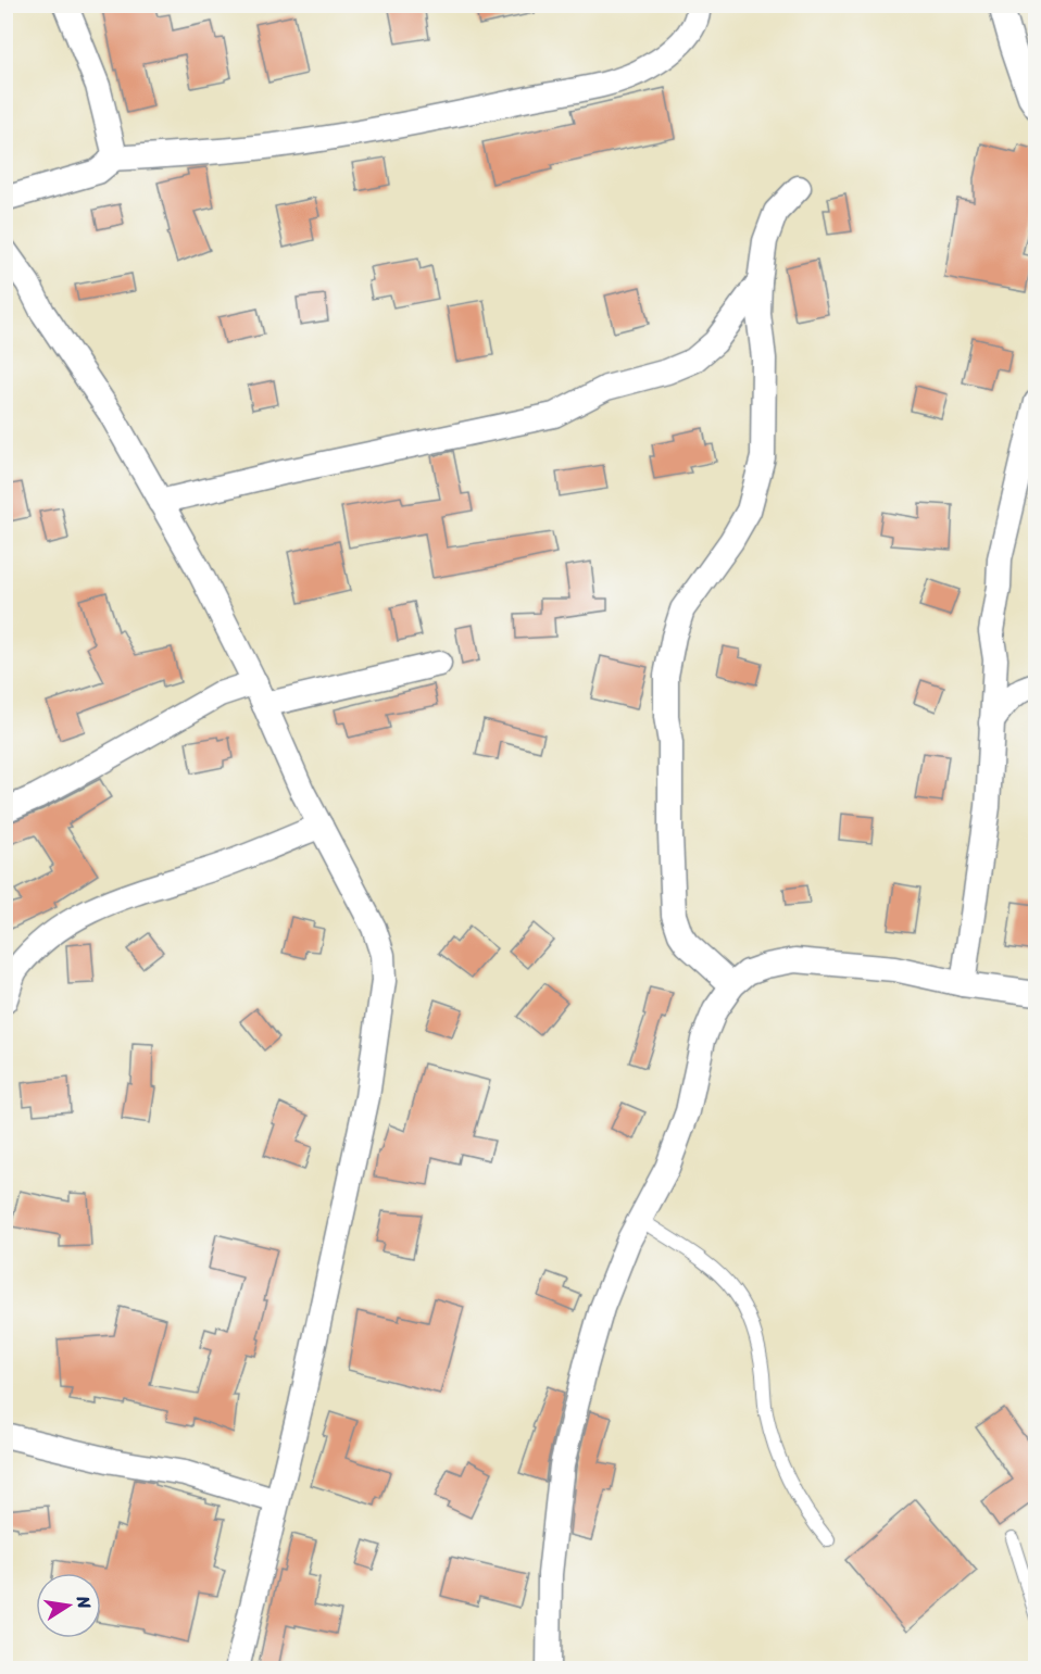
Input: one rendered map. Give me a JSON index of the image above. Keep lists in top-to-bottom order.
{
  "north": "right"
}
